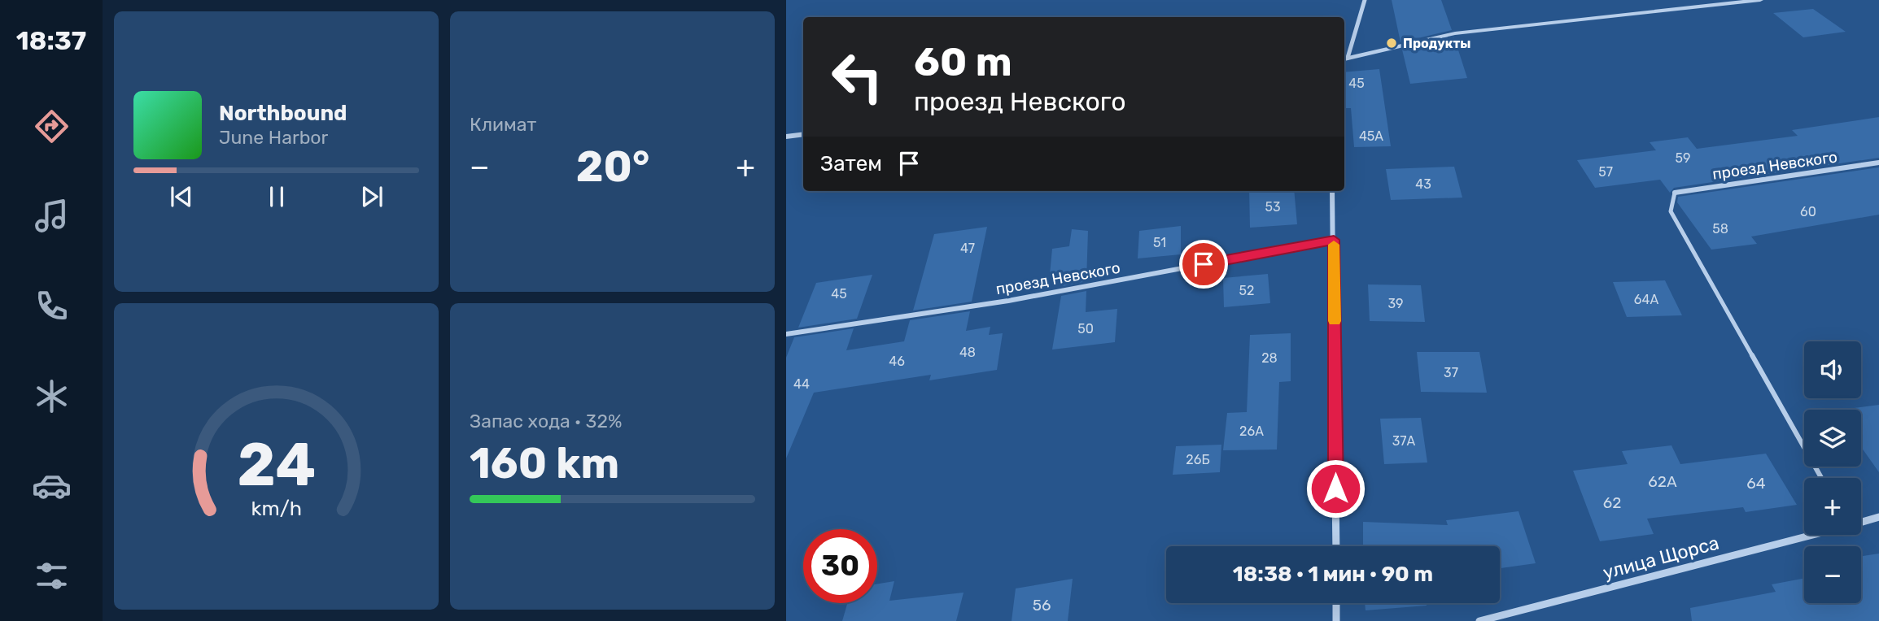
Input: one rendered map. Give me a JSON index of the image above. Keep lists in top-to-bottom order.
{
  "streets": {
    "street": ["проезд Невского", "улица Щорса"]
  },
  "places": ["Продукты"],
  "house_numbers": [
    "45",
    "45А",
    "59",
    "57",
    "43",
    "53",
    "60",
    "58",
    "51",
    "47",
    "52",
    "45",
    "64А",
    "39",
    "50",
    "48",
    "28",
    "46",
    "37",
    "44",
    "26А",
    "37А",
    "26Б",
    "62А",
    "64",
    "62",
    "56"
  ],
  "page": {
    "tabs": "18:37",
    "tile": [
      "Климат",
      ["Запас хода · 32%", "160 km"]
    ],
    "turn": ["60 m", "проезд Невского"],
    "song": ["Northbound", "June Harbor"],
    "then": "Затем",
    "heat": ["−", "20°", "+"],
    "map_buttons": ["+", "−"],
    "limit": "30",
    "trip": "18:38 · 1 мин · 90 m",
    "gauge": ["24", "km/h"]
  }
}
